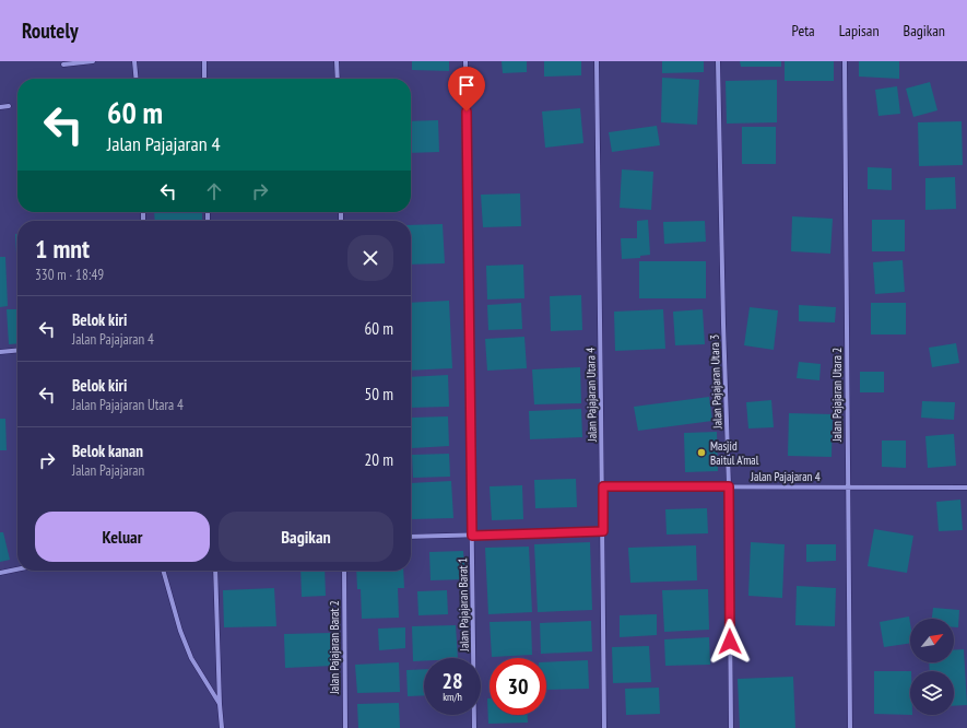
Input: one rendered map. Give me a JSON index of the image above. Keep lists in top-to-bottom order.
{
  "streets": {
    "street": [
      "Jalan Pajajaran Utara 3",
      "Jalan Pajajaran Utara 4",
      "Jalan Pajajaran Utara 2",
      "Jalan Pajajaran 4",
      "Jalan Pajajaran Barat 1",
      "Jalan Pajajaran Barat 2"
    ]
  },
  "crossings": [
    ["Jalan Pajajaran Utara 3", "Jalan Pajajaran 4"],
    ["Jalan Pajajaran Utara 4", "Jalan Pajajaran 4"],
    ["Jalan Pajajaran Utara 2", "Jalan Pajajaran 4"]
  ],
  "places": ["Masjid Baitul A'mal"],
  "north": "top right",
  "page": {
    "header": "Routely",
    "nav": ["Peta", "Lapisan", "Bagikan"],
    "turn": ["60 m", "Jalan Pajajaran 4"],
    "heading": ["1 mnt", "330 m · 18:49"],
    "list": [
      {
        "name": "Belok kiri",
        "note": "Jalan Pajajaran 4",
        "value": "60 m"
      },
      {
        "name": "Belok kiri",
        "note": "Jalan Pajajaran Utara 4",
        "value": "50 m"
      },
      {
        "name": "Belok kanan",
        "note": "Jalan Pajajaran",
        "value": "20 m"
      }
    ],
    "buttons": ["Keluar", "Bagikan"],
    "speed": "28 km/h",
    "limit": "30"
  }
}
